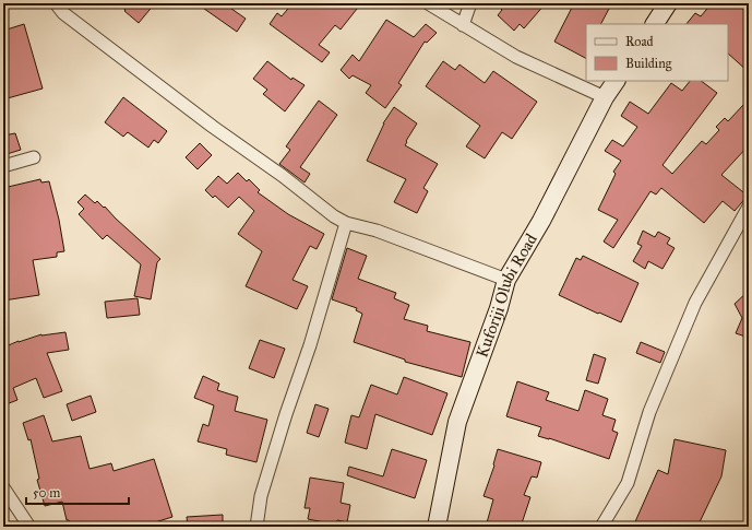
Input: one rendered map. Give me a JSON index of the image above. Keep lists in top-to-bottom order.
{
  "streets": {
    "street": ["Kuforiji Olubi Road"]
  },
  "legend": ["Road", "Building"],
  "scale_bar": "50 m"
}
